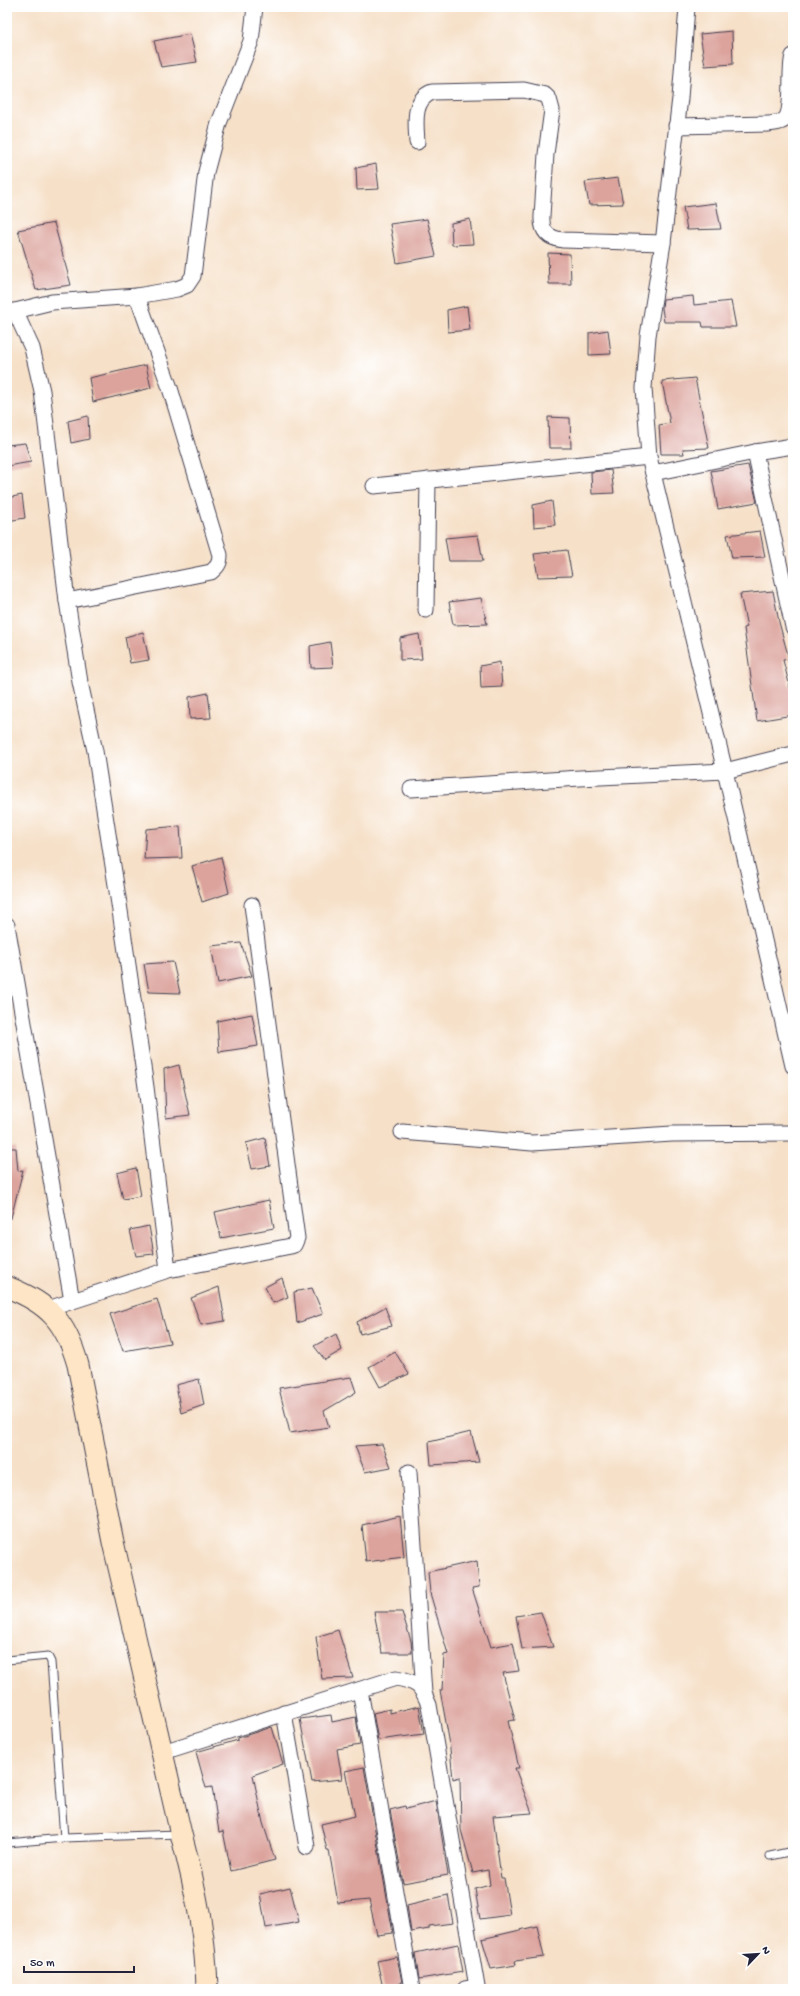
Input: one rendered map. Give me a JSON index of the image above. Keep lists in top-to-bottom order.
{
  "scale_bar": "50 m",
  "north": "top right"
}
